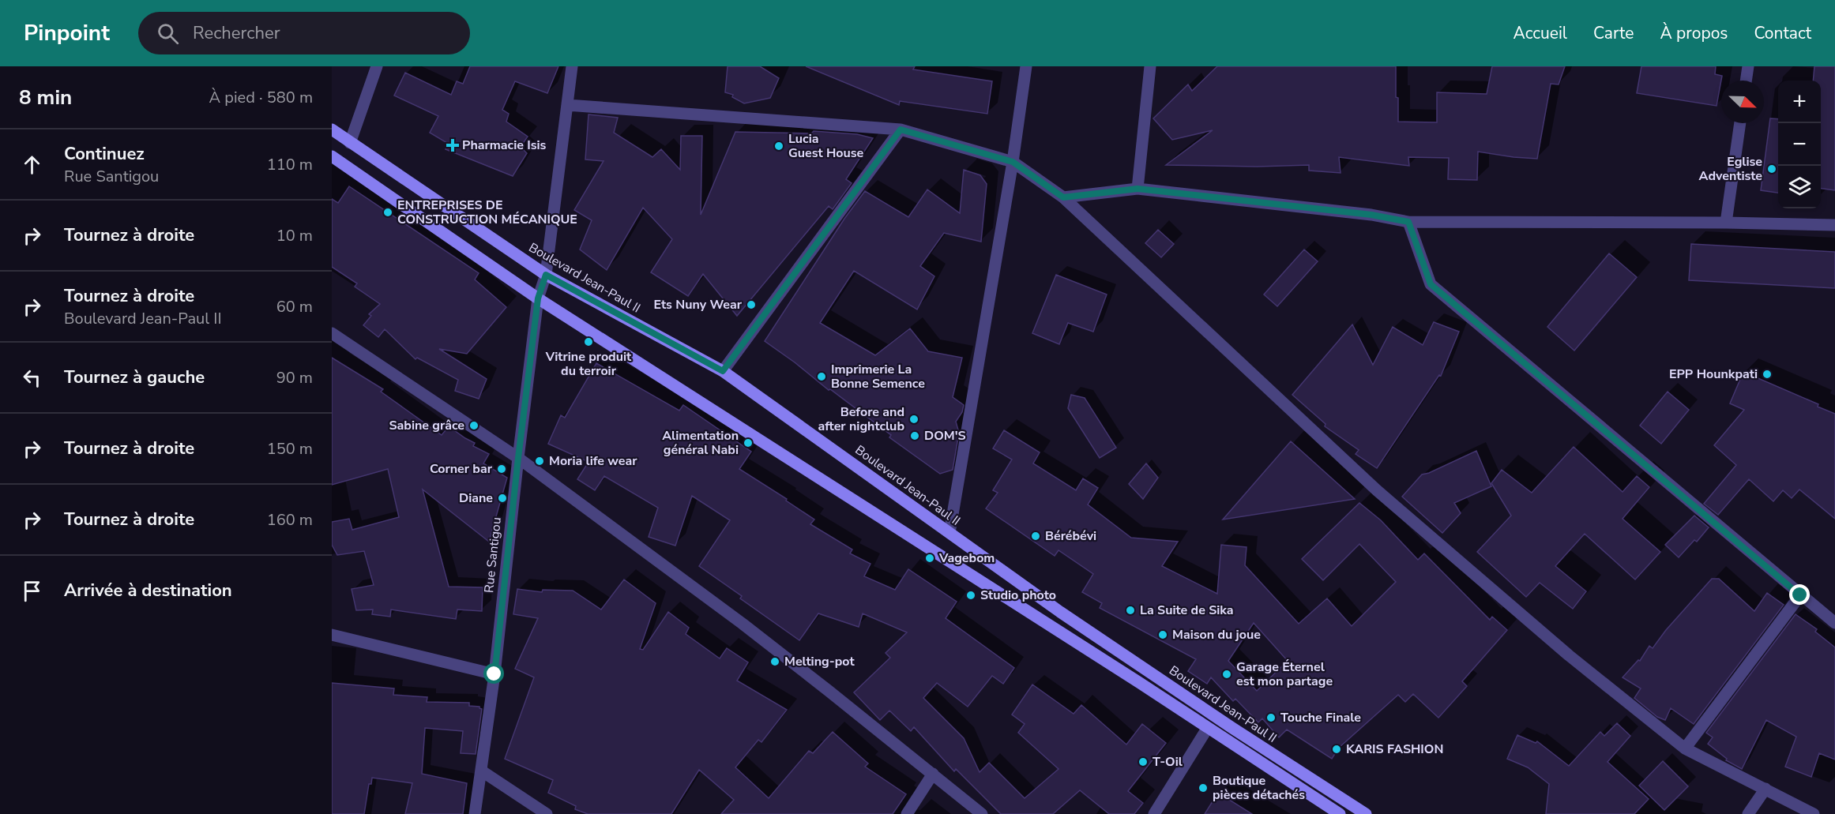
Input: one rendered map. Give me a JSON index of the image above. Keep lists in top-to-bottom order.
{
  "streets": {
    "main road": ["Boulevard Jean-Paul II"],
    "street": ["Rue Santigou"]
  },
  "crossings": [
    ["Boulevard Jean-Paul II", "Rue Santigou"]
  ],
  "places": {
    "health": ["Pharmacie Isis"],
    "other": [
      "Lucia Guest House",
      "Eglise Adventiste",
      "ENTREPRISES DE CONSTRUCTION MÉCANIQUE",
      "Ets Nuny Wear",
      "Vitrine produit du terroir",
      "EPP Hounkpati",
      "Imprimerie La Bonne Semence",
      "Before and after nightclub",
      "Sabine grâce",
      "DOM'S",
      "Alimentation général Nabi",
      "Moria life wear",
      "Corner bar",
      "Diane",
      "Bérébévi",
      "Vagebom",
      "Studio photo",
      "La Suite de Sika",
      "Maison du joue",
      "Melting-pot",
      "Garage Éternel est mon partage",
      "Touche Finale",
      "KARIS FASHION",
      "T-Oil",
      "Boutique pièces détachés"
    ]
  },
  "north": "bottom right",
  "page": {
    "header": "Pinpoint",
    "search": "Rechercher",
    "nav": [
      "Accueil",
      "Carte",
      "À propos",
      "Contact"
    ],
    "heading": ["8 min", "À pied · 580 m"],
    "map_buttons": ["+", "−"],
    "list": [
      ["Continuez", "Rue Santigou", "110 m"],
      ["Tournez à droite", "10 m"],
      ["Tournez à droite", "Boulevard Jean-Paul II", "60 m"],
      ["Tournez à gauche", "90 m"],
      ["Tournez à droite", "150 m"],
      ["Tournez à droite", "160 m"],
      "Arrivée à destination"
    ]
  }
}
